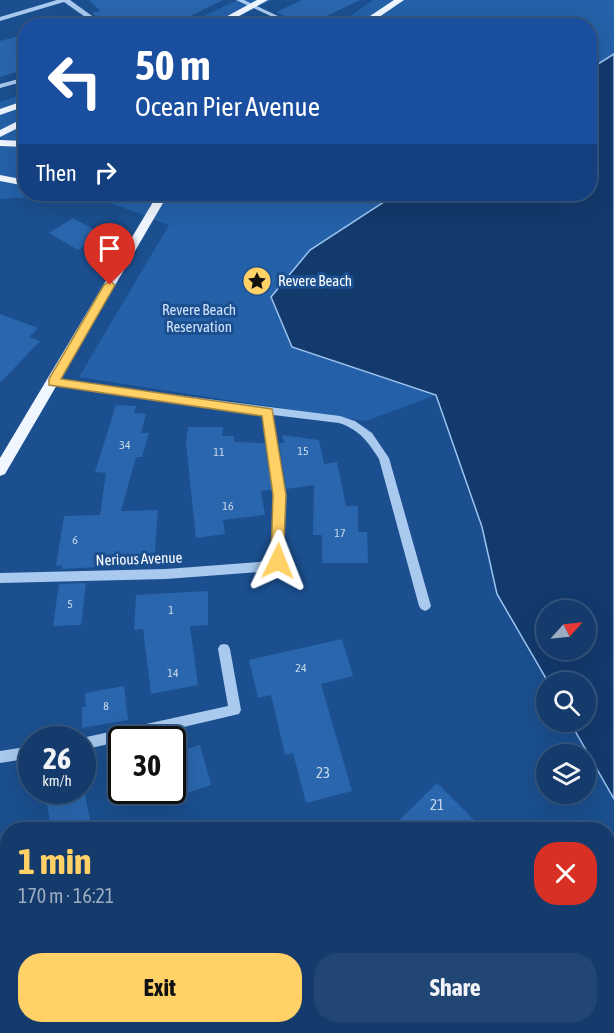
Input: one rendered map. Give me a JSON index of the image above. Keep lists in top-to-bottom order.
{
  "streets": {
    "street": ["Nerious Avenue"]
  },
  "parks": ["Revere Beach Reservation"],
  "places": {
    "place": ["Revere Beach"]
  },
  "house_numbers": [
    "34",
    "15",
    "11",
    "16",
    "17",
    "6",
    "5",
    "1",
    "24",
    "14",
    "8",
    "23",
    "21"
  ],
  "north": "top right",
  "page": {
    "turn": ["50 m", "Ocean Pier Avenue"],
    "then": "Then",
    "speed": "26 km/h",
    "limit": "30",
    "heading": ["1 min", "170 m · 16:21"],
    "buttons": ["Exit", "Share"]
  }
}
